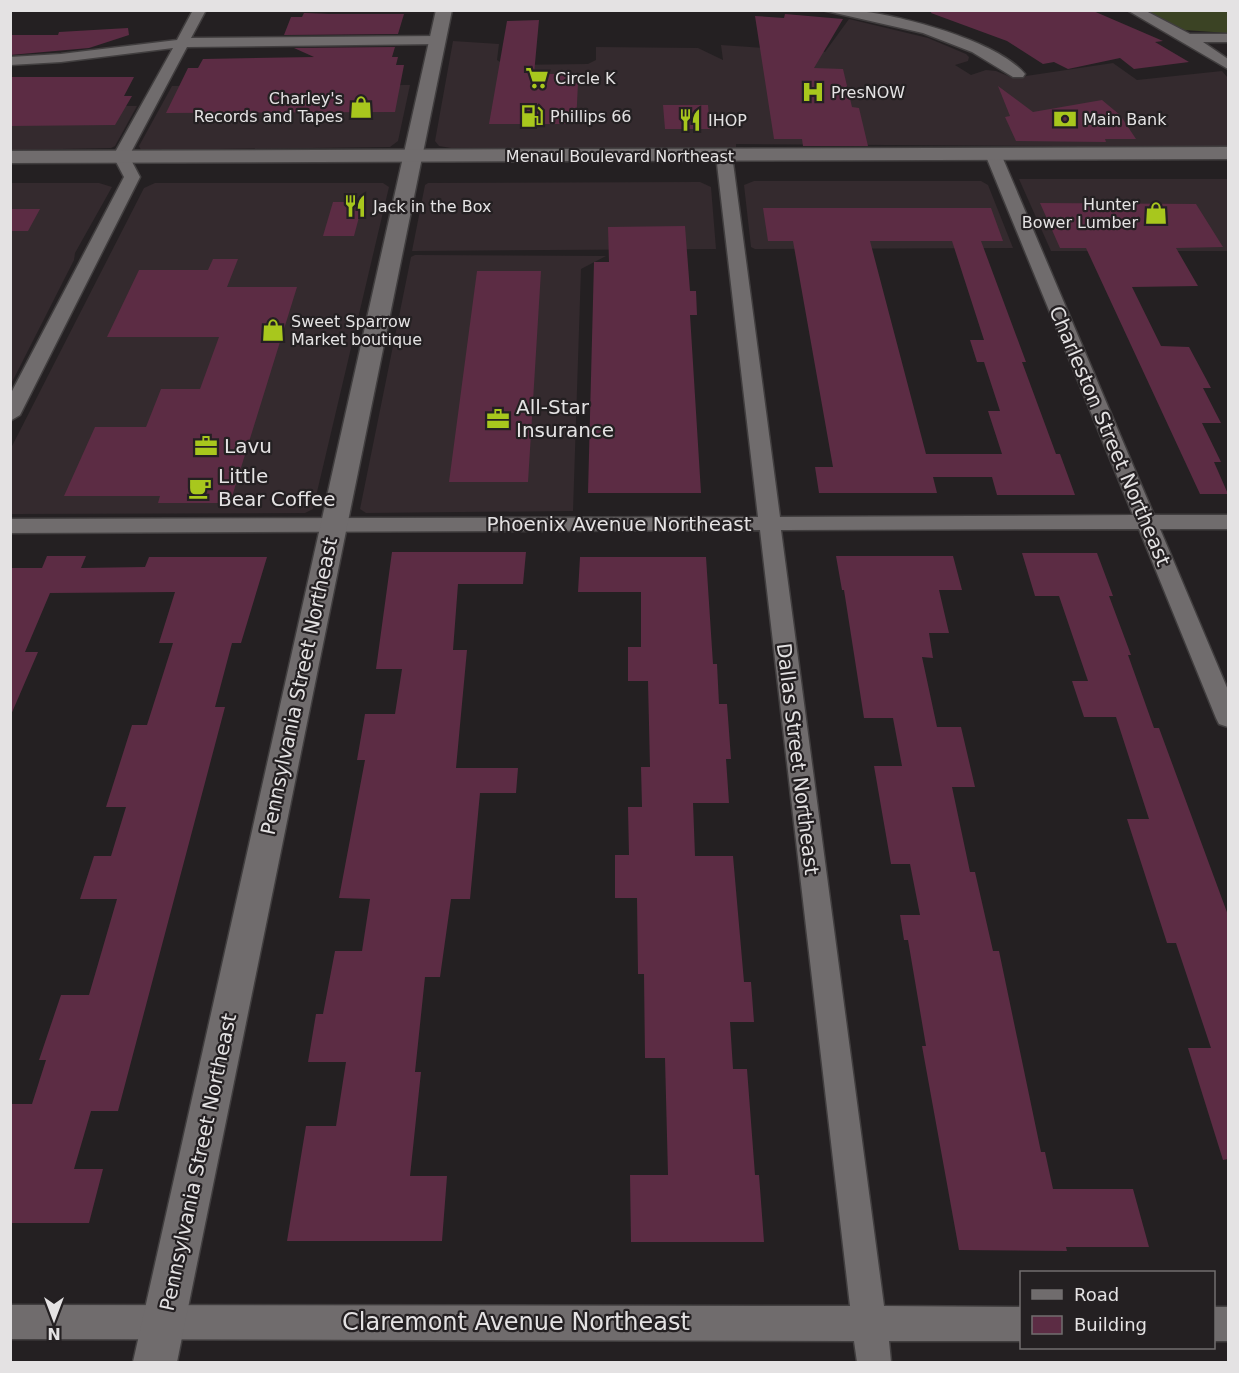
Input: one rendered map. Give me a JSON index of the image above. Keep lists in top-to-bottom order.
{
  "streets": {
    "main road": ["Menaul Boulevard Northeast"],
    "street": [
      "Charleston Street Northeast",
      "Phoenix Avenue Northeast",
      "Pennsylvania Street Northeast",
      "Dallas Street Northeast",
      "Claremont Avenue Northeast"
    ]
  },
  "crossings": [
    ["Menaul Boulevard Northeast", "Charleston Street Northeast"],
    ["Menaul Boulevard Northeast", "Pennsylvania Street Northeast"],
    ["Menaul Boulevard Northeast", "Dallas Street Northeast"],
    ["Charleston Street Northeast", "Phoenix Avenue Northeast"],
    ["Phoenix Avenue Northeast", "Pennsylvania Street Northeast"],
    ["Phoenix Avenue Northeast", "Dallas Street Northeast"],
    ["Pennsylvania Street Northeast", "Claremont Avenue Northeast"],
    ["Dallas Street Northeast", "Claremont Avenue Northeast"]
  ],
  "places": {
    "supermarket": ["Circle K"],
    "hospital": ["PresNOW"],
    "shop": ["Charley's Records and Tapes", "Hunter Bower Lumber", "Sweet Sparrow Market boutique"],
    "fuel station": ["Phillips 66"],
    "bank": ["Main Bank"],
    "restaurant": ["IHOP", "Jack in the Box"],
    "office": ["All-Star Insurance", "Lavu"],
    "cafe": ["Little Bear Coffee"]
  },
  "legend": ["Road", "Building"],
  "north": "bottom"
}
